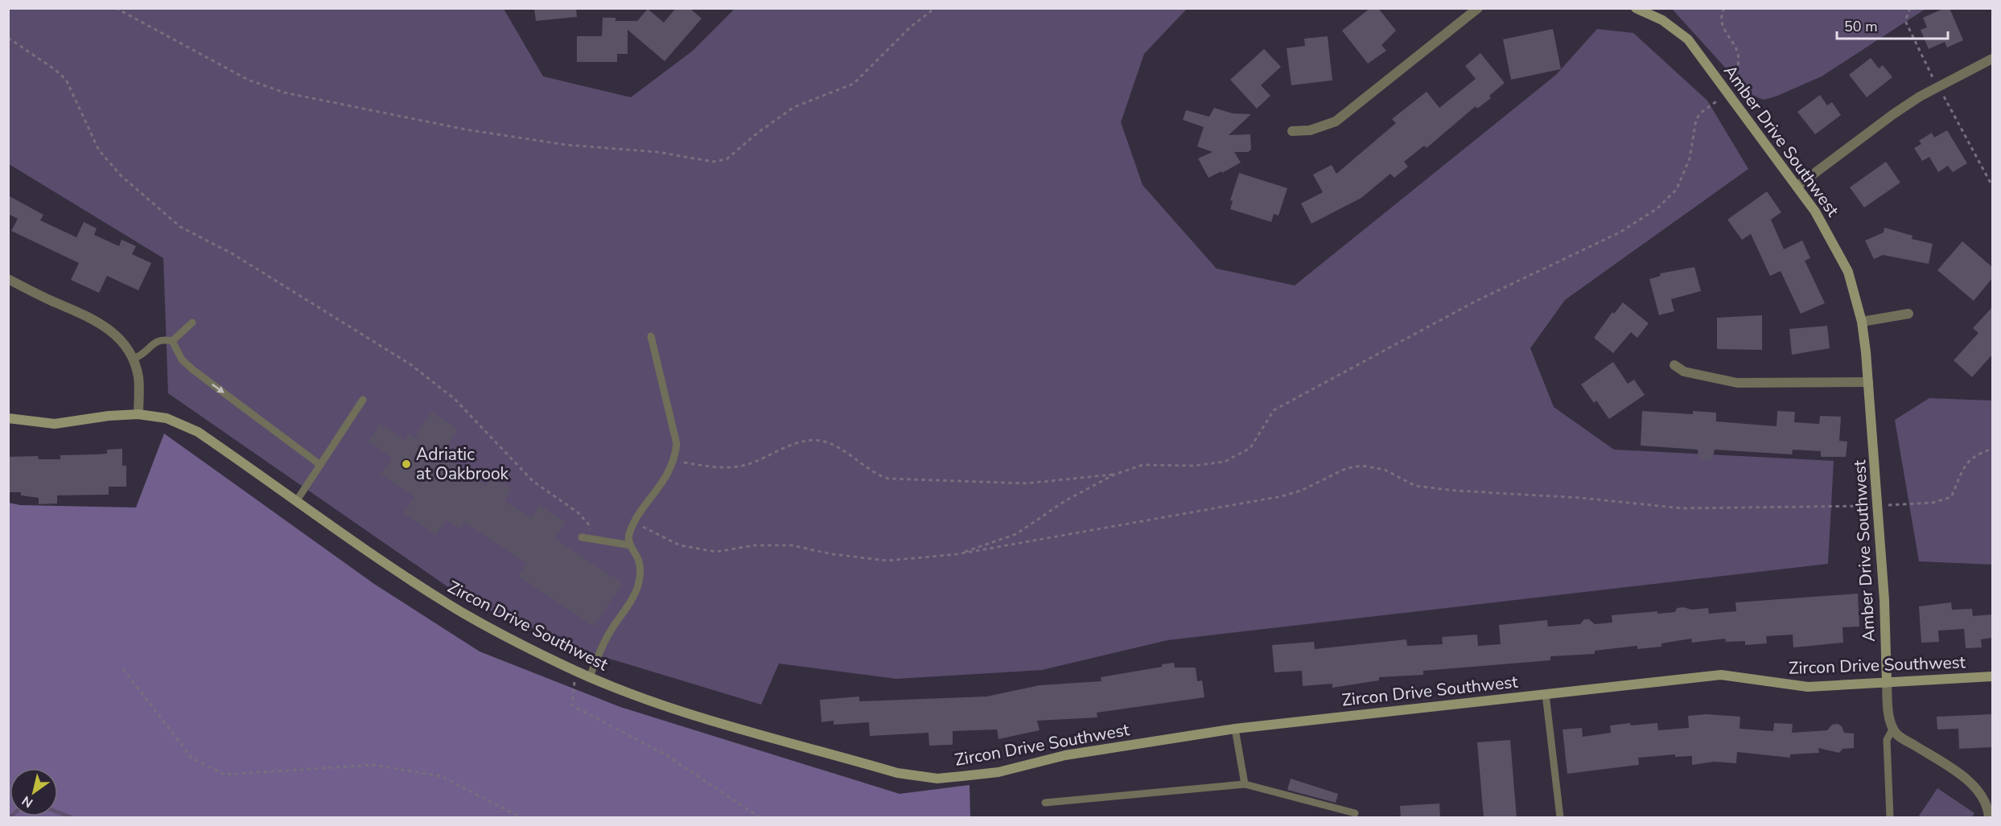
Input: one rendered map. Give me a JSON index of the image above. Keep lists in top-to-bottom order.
{
  "streets": {
    "street": ["Amber Drive Southwest", "Zircon Drive Southwest"]
  },
  "crossings": [
    ["Amber Drive Southwest", "Zircon Drive Southwest"]
  ],
  "places": ["Adriatic at Oakbrook"],
  "scale_bar": "50 m",
  "north": "bottom left"
}
